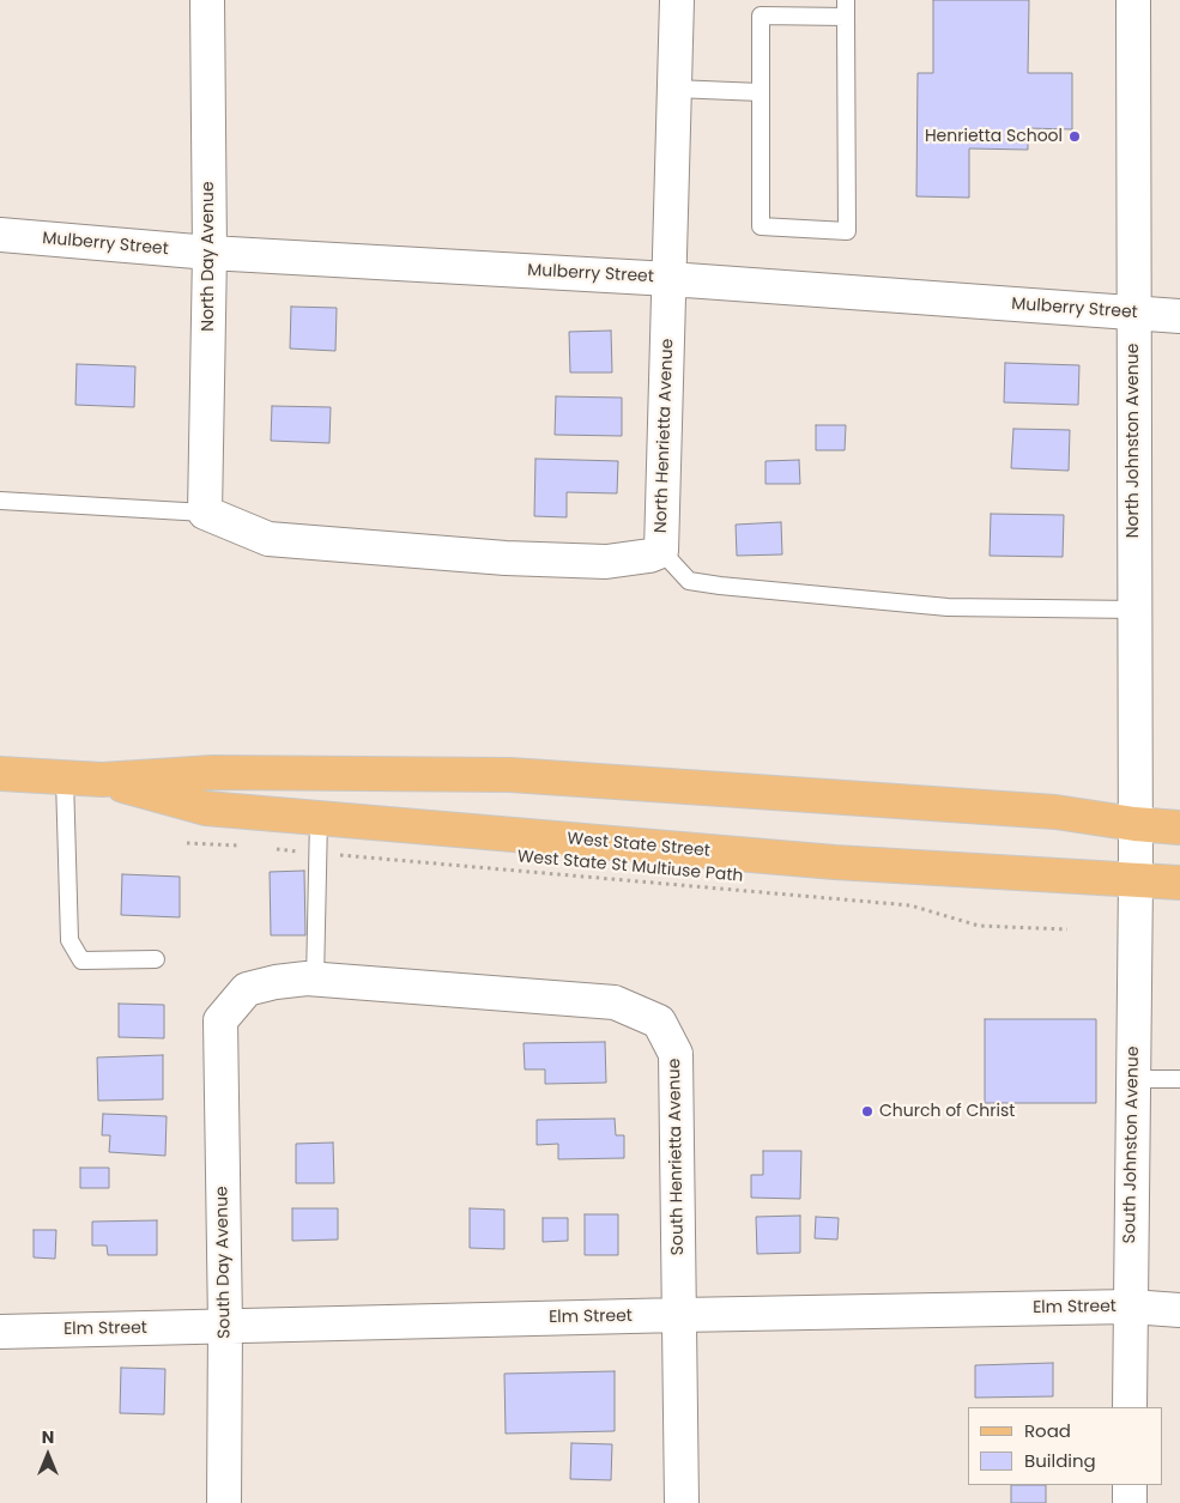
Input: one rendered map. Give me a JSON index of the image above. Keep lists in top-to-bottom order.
{
  "streets": {
    "main road": ["West State Street"],
    "street": [
      "Mulberry Street",
      "North Day Avenue",
      "North Henrietta Avenue",
      "North Johnston Avenue",
      "South Johnston Avenue",
      "South Henrietta Avenue",
      "South Day Avenue",
      "Elm Street"
    ],
    "path": ["West State St Multiuse Path"]
  },
  "crossings": [
    ["Mulberry Street", "North Day Avenue"],
    ["Mulberry Street", "North Henrietta Avenue"],
    ["Mulberry Street", "North Johnston Avenue"],
    ["North Day Avenue", "North Henrietta Avenue"],
    ["North Johnston Avenue", "West State Street"],
    ["North Johnston Avenue", "South Johnston Avenue"],
    ["West State Street", "South Johnston Avenue"],
    ["South Johnston Avenue", "Elm Street"],
    ["South Henrietta Avenue", "South Day Avenue"],
    ["South Henrietta Avenue", "Elm Street"],
    ["South Day Avenue", "Elm Street"]
  ],
  "places": ["Henrietta School", "Church of Christ"],
  "legend": ["Road", "Building"],
  "north": "top"
}
